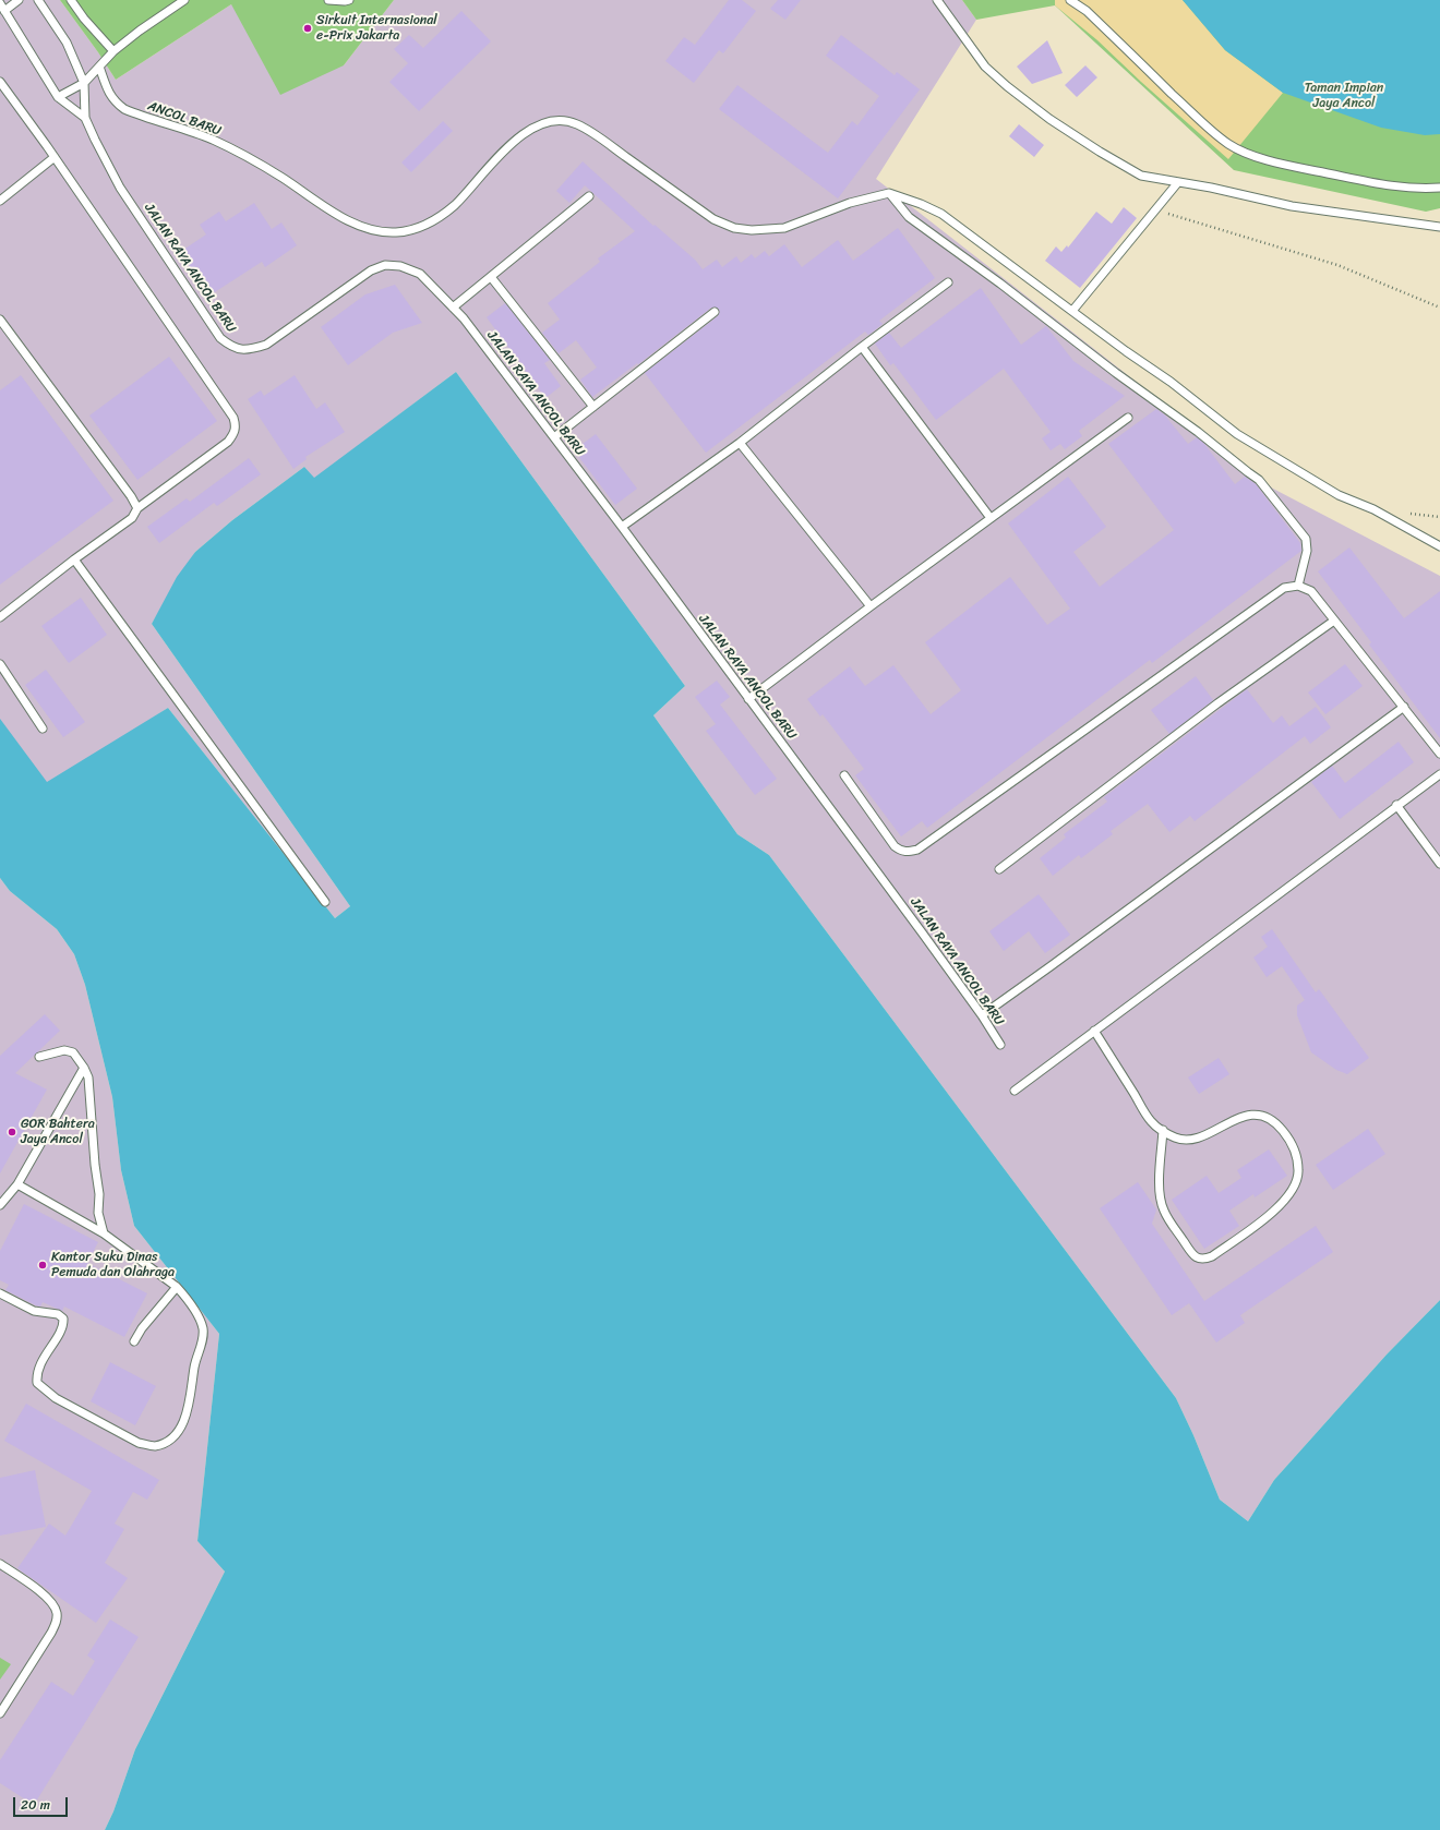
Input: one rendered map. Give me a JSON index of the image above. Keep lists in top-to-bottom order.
{
  "streets": {
    "lane": ["ANCOL BARU", "JALAN RAYA ANCOL BARU"]
  },
  "parks": ["Taman Impian Jaya Ancol"],
  "places": ["Sirkuit Internasional e-Prix Jakarta", "GOR Bahtera Jaya Ancol", "Kantor Suku Dinas Pemuda dan Olahraga"],
  "scale_bar": "20 m"
}
